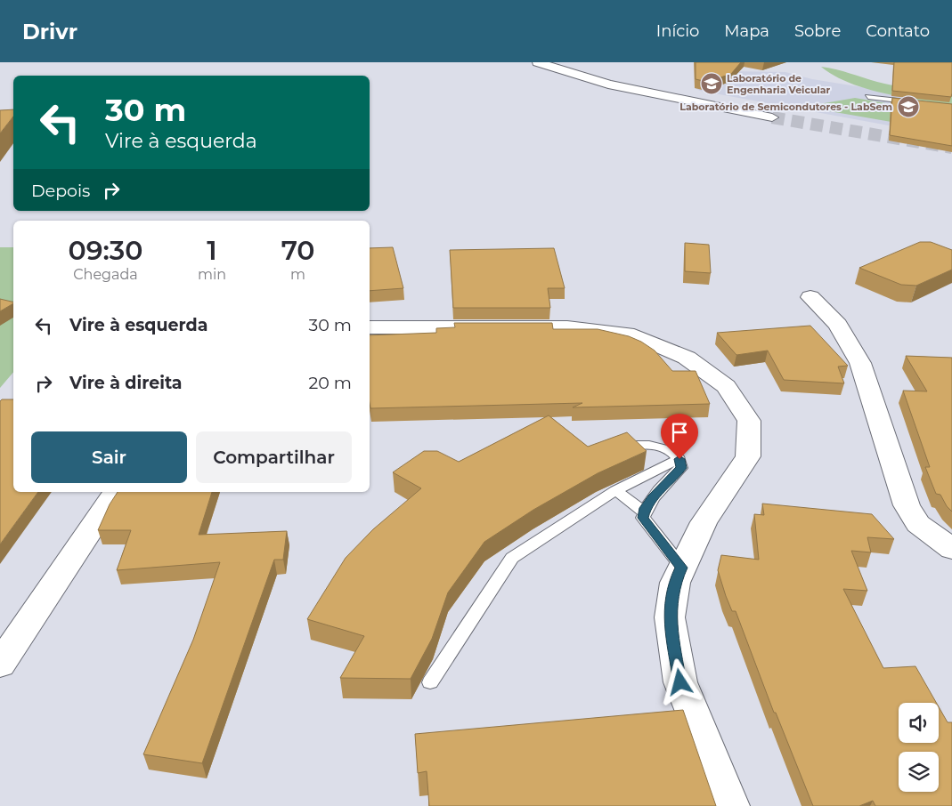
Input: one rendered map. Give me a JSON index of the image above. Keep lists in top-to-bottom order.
{
  "places": {
    "school or university": ["Laboratório de Engenharia Veicular", "Laboratório de Semicondutores - LabSem"]
  },
  "page": {
    "header": "Drivr",
    "nav": [
      "Início",
      "Mapa",
      "Sobre",
      "Contato"
    ],
    "turn": ["30 m", "Vire à esquerda"],
    "then": "Depois",
    "eta": [
      "09:30",
      "Chegada",
      "1",
      "min",
      "70",
      "m"
    ],
    "list": [
      {
        "name": "Vire à esquerda",
        "value": "30 m"
      },
      {
        "name": "Vire à direita",
        "value": "20 m"
      }
    ],
    "buttons": ["Sair", "Compartilhar"]
  }
}
